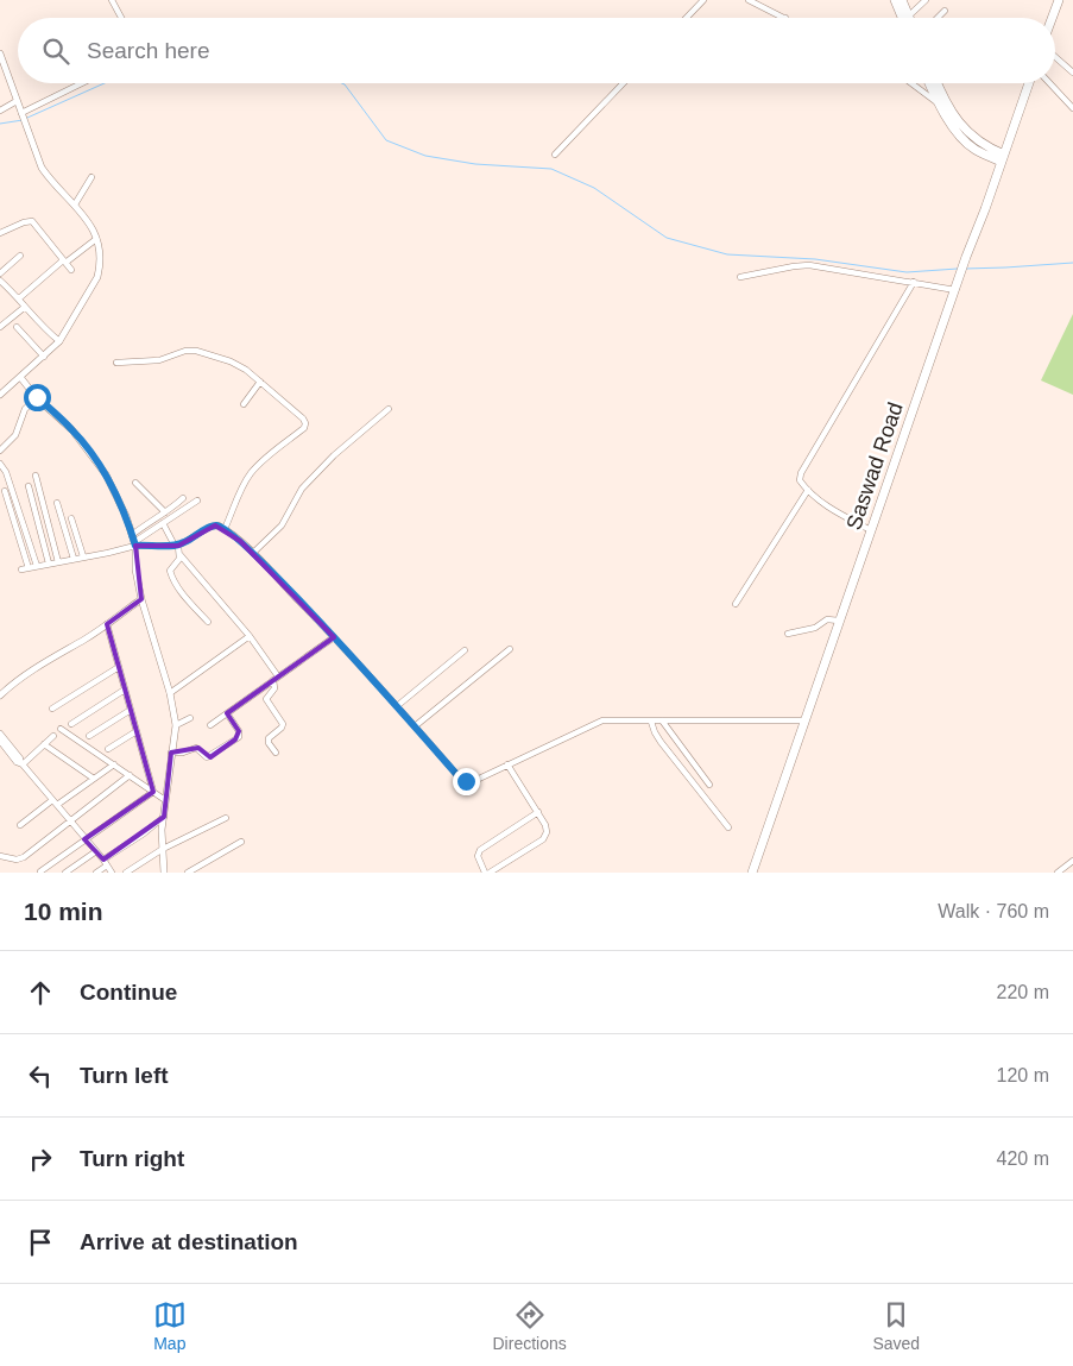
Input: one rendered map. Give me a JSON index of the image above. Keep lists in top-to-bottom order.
{
  "streets": {
    "highway": ["Saswad Road"]
  },
  "page": {
    "search": "Search here",
    "heading": ["10 min", "Walk · 760 m"],
    "list": [
      ["Continue", "220 m"],
      ["Turn left", "120 m"],
      ["Turn right", "420 m"],
      "Arrive at destination"
    ],
    "nav": ["Map", "Directions", "Saved"]
  }
}
